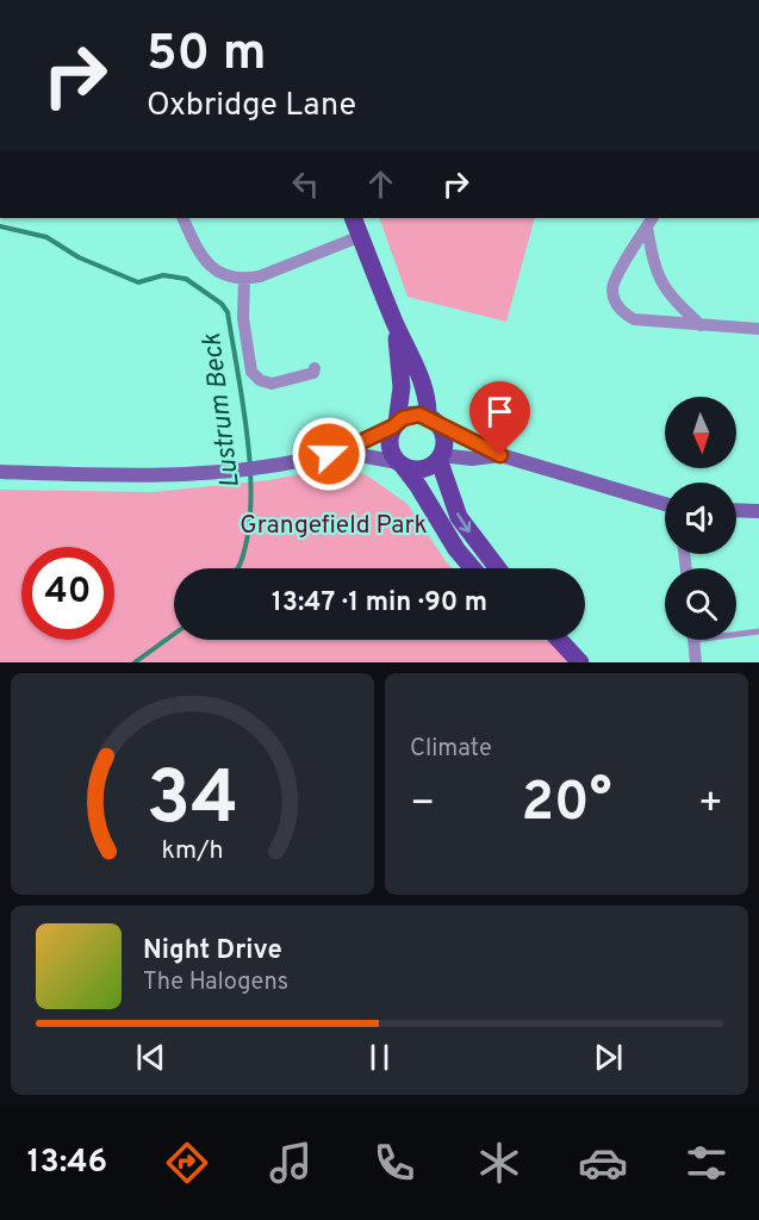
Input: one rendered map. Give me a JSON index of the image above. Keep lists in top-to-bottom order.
{
  "water": ["Lustrum Beck"],
  "parks": ["Grangefield Park"],
  "north": "bottom",
  "page": {
    "turn": ["50 m", "Oxbridge Lane"],
    "limit": "40",
    "trip": "13:47 · 1 min · 90 m",
    "tile": "Climate",
    "heat": ["−", "20°", "+"],
    "song": ["Night Drive", "The Halogens"],
    "tabs": "13:46",
    "gauge": ["34", "km/h"]
  }
}
